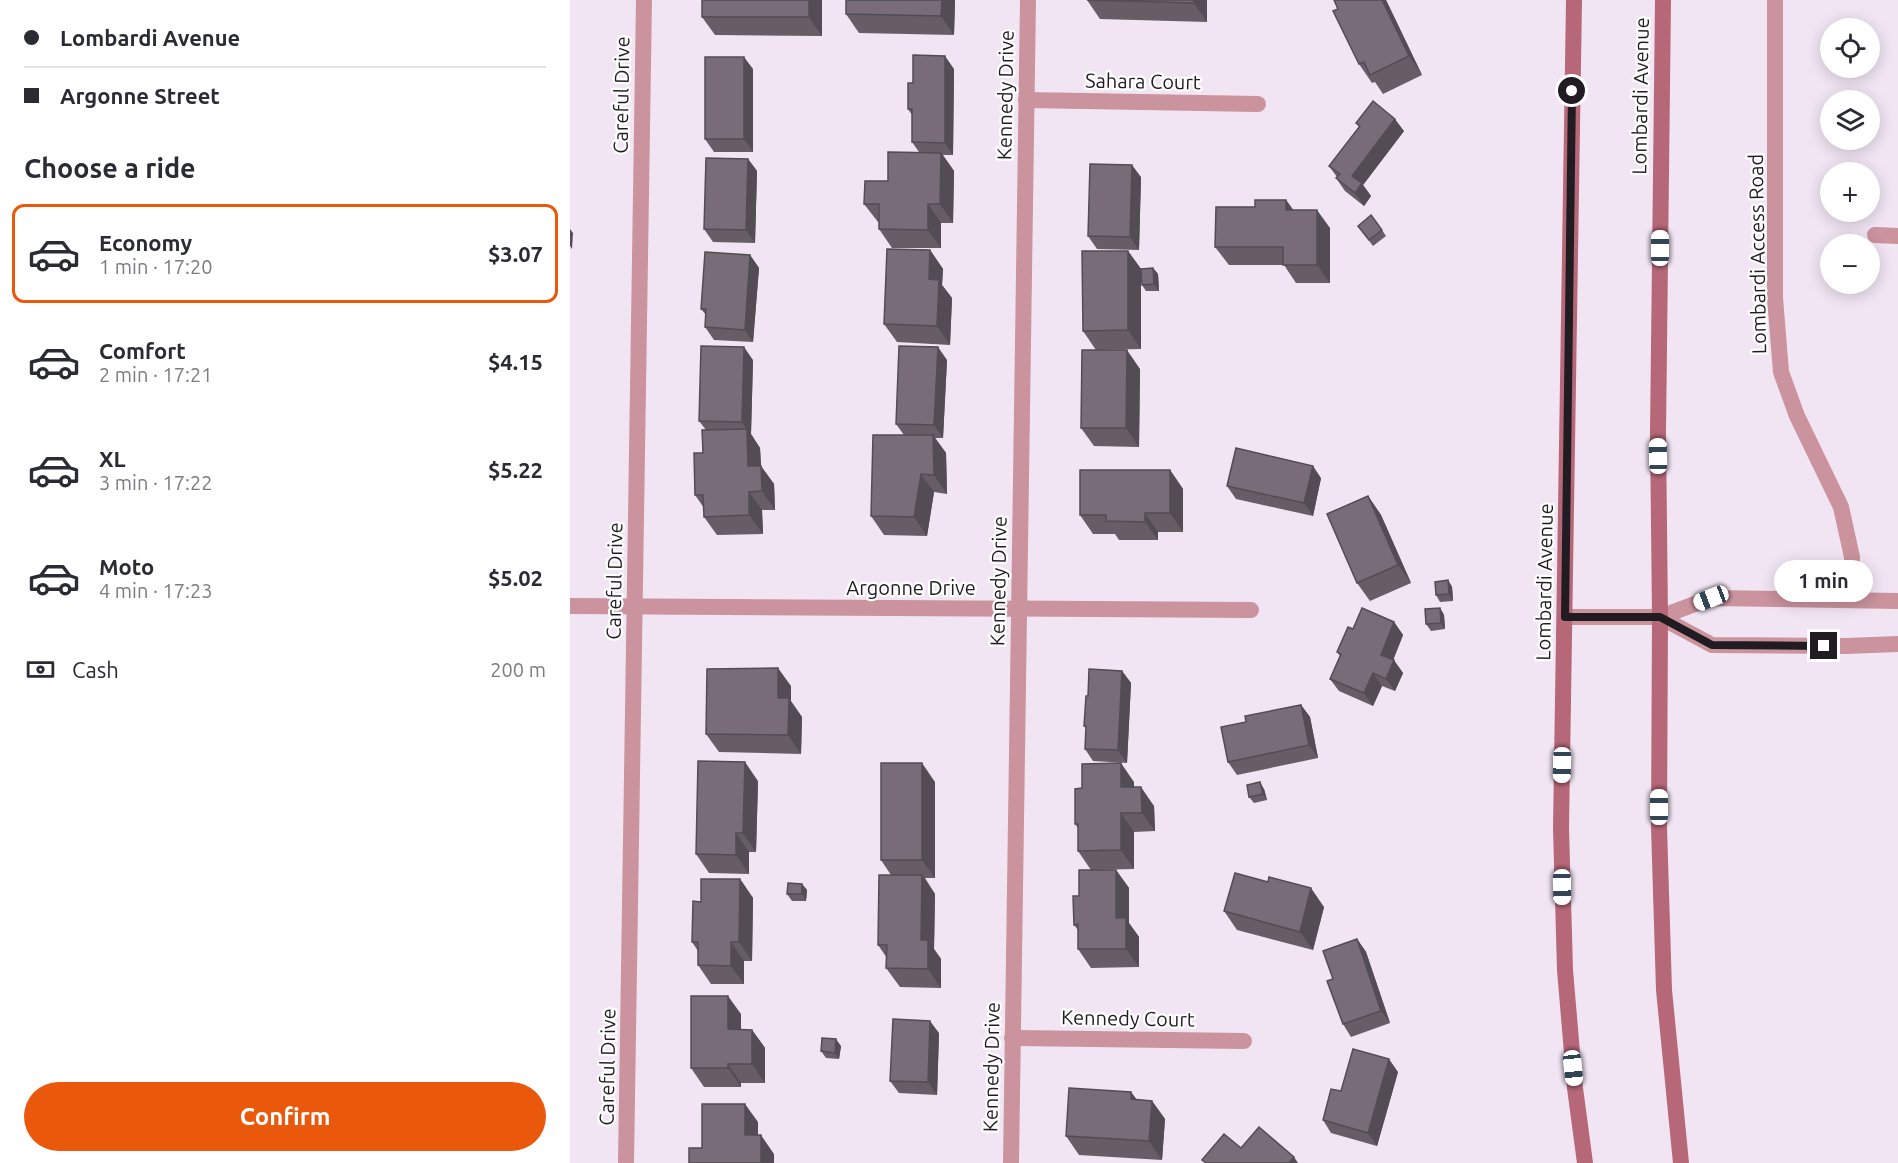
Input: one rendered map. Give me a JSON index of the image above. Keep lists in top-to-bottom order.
{
  "streets": {
    "main road": ["Lombardi Avenue"],
    "street": [
      "Sahara Court",
      "Careful Drive",
      "Kennedy Drive",
      "Lombardi Access Road",
      "Argonne Drive",
      "Kennedy Court"
    ]
  },
  "crossings": [
    ["Sahara Court", "Kennedy Drive"],
    ["Careful Drive", "Argonne Drive"],
    ["Kennedy Drive", "Argonne Drive"],
    ["Kennedy Drive", "Kennedy Court"]
  ],
  "page": {
    "banner": ["Lombardi Avenue", "Argonne Street"],
    "map_buttons": ["+", "−"],
    "heading": "Choose a ride",
    "list": [
      {
        "name": "Economy",
        "note": "1 min · 17:20",
        "value": "$3.07"
      },
      {
        "name": "Comfort",
        "note": "2 min · 17:21",
        "value": "$4.15"
      },
      {
        "name": "XL",
        "note": "3 min · 17:22",
        "value": "$5.22"
      },
      {
        "name": "Moto",
        "note": "4 min · 17:23",
        "value": "$5.02"
      }
    ],
    "bubble": "1 min",
    "pay": ["Cash", "200 m"],
    "buttons": "Confirm"
  }
}
